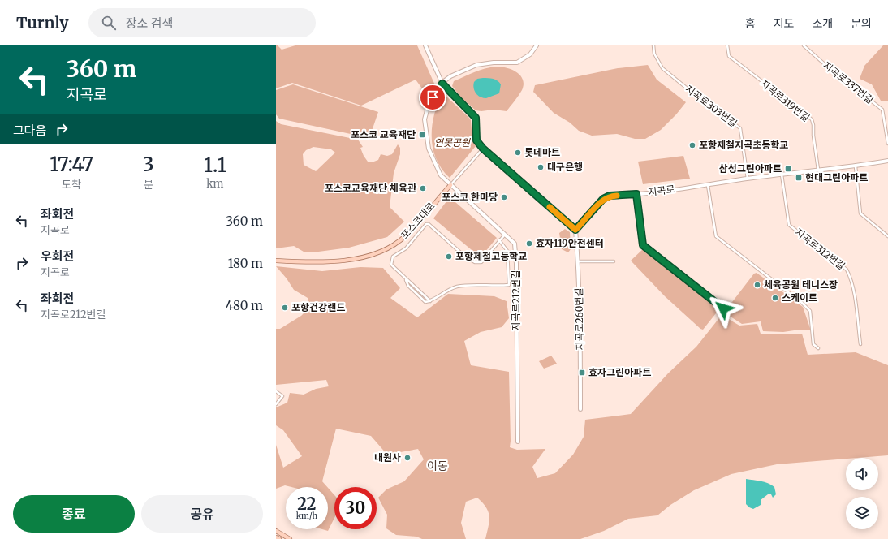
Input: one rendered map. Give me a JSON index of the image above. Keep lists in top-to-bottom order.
{
  "streets": {
    "main road": [
      "지곡로",
      "포스코대로",
      "지곡로212번길",
      "지곡로260번길"
    ],
    "street": [
      "지곡로337번길",
      "지곡로319번길",
      "지곡로303번길",
      "지곡로312번길"
    ]
  },
  "crossings": [
    ["지곡로319번길", "지곡로"],
    ["지곡로303번길", "지곡로"],
    ["지곡로", "지곡로312번길"],
    ["지곡로", "지곡로260번길"],
    ["포스코대로", "지곡로212번길"]
  ],
  "districts": ["이동"],
  "parks": ["연못공원"],
  "places": {
    "transit": [
      "포스코 교육재단",
      "삼성그린아파트",
      "현대그린아파트",
      "효자그린아파트"
    ],
    "other": [
      "포항제철지곡초등학교",
      "롯데마트",
      "대구은행",
      "포스코교육재단 체육관",
      "포스코 한마당",
      "효자119안전센터",
      "포항제철고등학교",
      "체육공원 테니스장",
      "스케이트",
      "포항건강랜드",
      "내원사"
    ]
  },
  "page": {
    "header": "Turnly",
    "search": "장소 검색",
    "nav": [
      "홈",
      "지도",
      "소개",
      "문의"
    ],
    "turn": ["360 m", "지곡로"],
    "then": "그다음",
    "eta": [
      "17:47",
      "도착",
      "3",
      "분",
      "1.1",
      "km"
    ],
    "list": [
      {
        "name": "좌회전",
        "note": "지곡로",
        "value": "360 m"
      },
      {
        "name": "우회전",
        "note": "지곡로",
        "value": "180 m"
      },
      {
        "name": "좌회전",
        "note": "지곡로212번길",
        "value": "480 m"
      }
    ],
    "speed": "22 km/h",
    "limit": "30",
    "buttons": ["종료", "공유"]
  }
}
